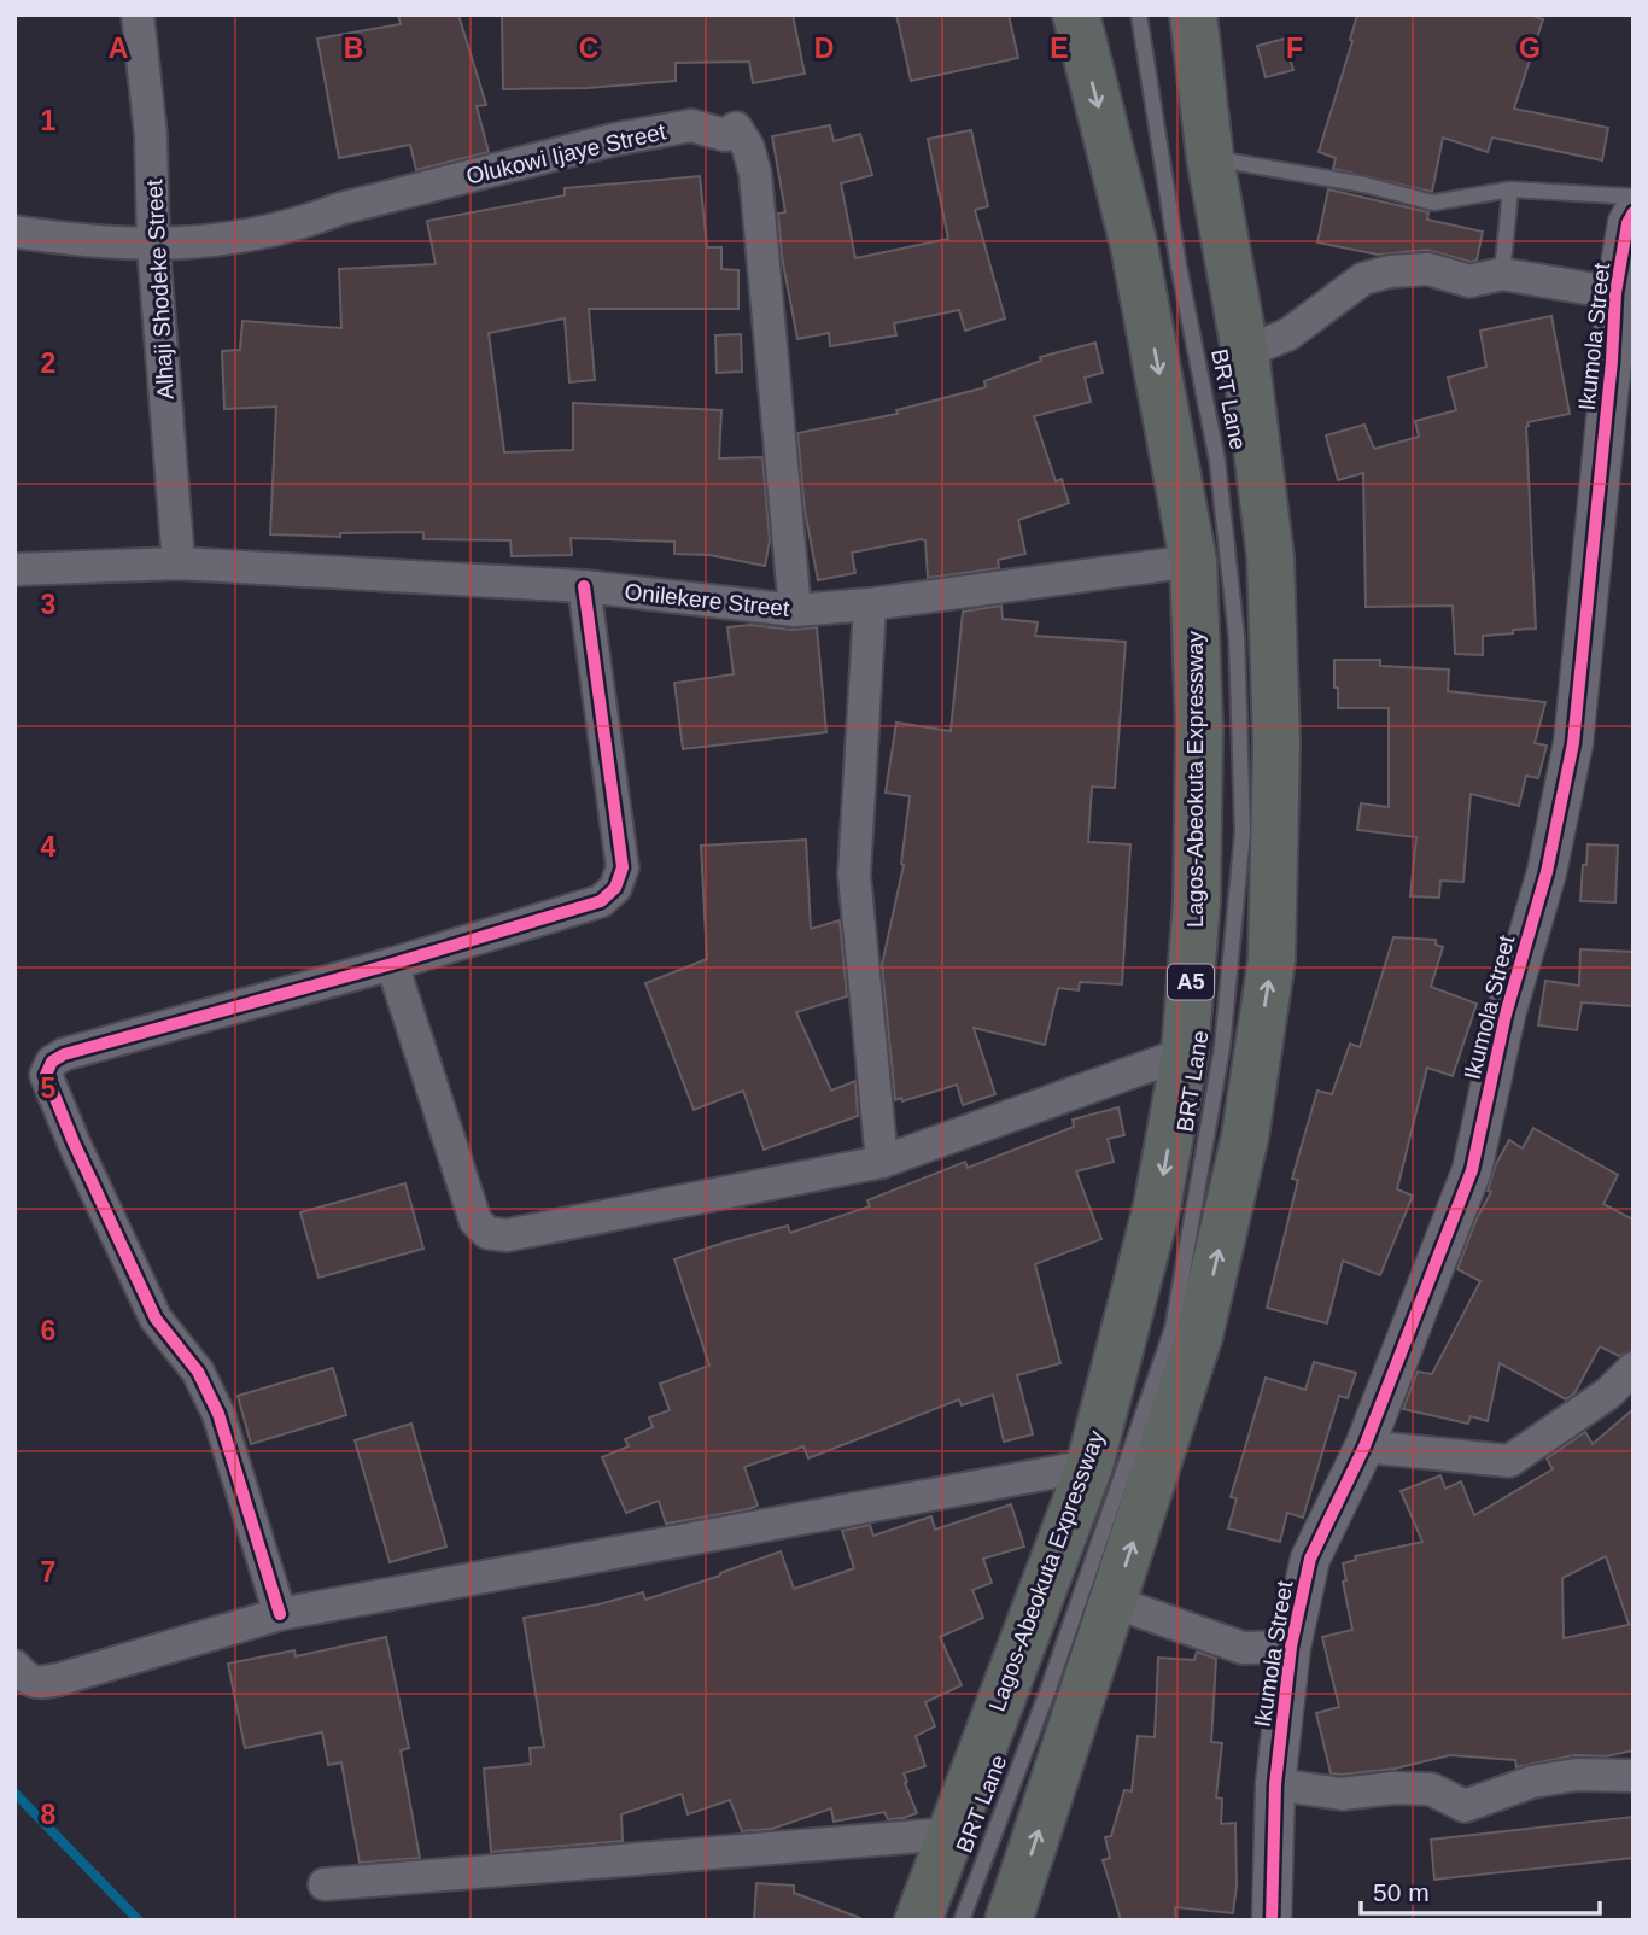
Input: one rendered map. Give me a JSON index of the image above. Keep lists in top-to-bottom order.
{
  "streets": {
    "highway": ["Lagos-Abeokuta Expressway", "A5"],
    "street": [
      "Olukowi Ijaye Street",
      "Alhaji Shodeke Street",
      "Ikumola Street",
      "Onilekere Street"
    ],
    "lane": ["BRT Lane"]
  },
  "crossings": [
    ["Olukowi Ijaye Street", "Alhaji Shodeke Street"],
    ["Olukowi Ijaye Street", "Onilekere Street"],
    ["Alhaji Shodeke Street", "Onilekere Street"],
    ["Onilekere Street", "Lagos-Abeokuta Expressway"]
  ],
  "scale_bar": "50 m",
  "grid": {
    "columns": [
      "A",
      "B",
      "C",
      "D",
      "E",
      "F",
      "G"
    ],
    "rows": [
      "1",
      "2",
      "3",
      "4",
      "5",
      "6",
      "7",
      "8"
    ]
  }
}
